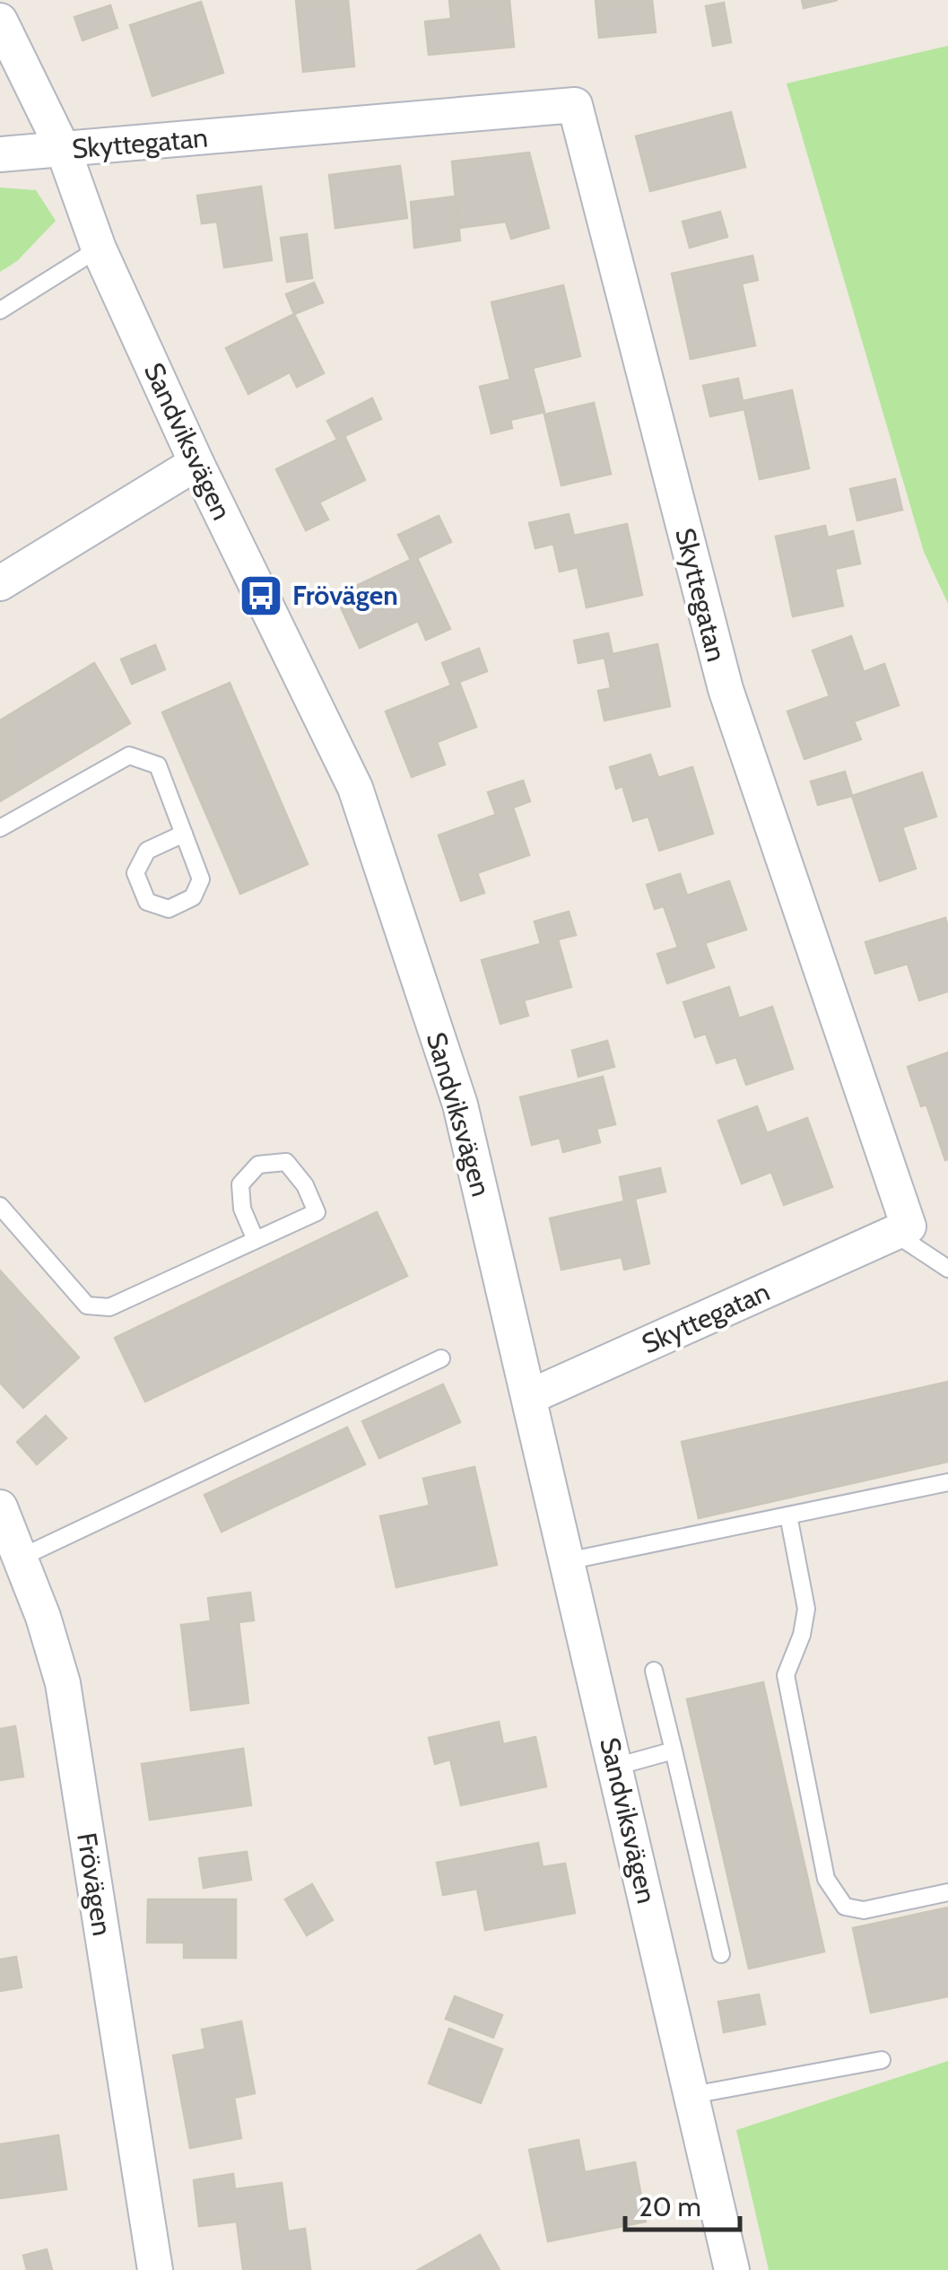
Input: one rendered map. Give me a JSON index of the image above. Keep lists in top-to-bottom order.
{
  "streets": {
    "street": ["Skyttegatan", "Sandviksvägen", "Frövägen"]
  },
  "crossings": [
    ["Skyttegatan", "Sandviksvägen"]
  ],
  "places": {
    "bus stop": ["Frövägen"]
  },
  "scale_bar": "20 m"
}
